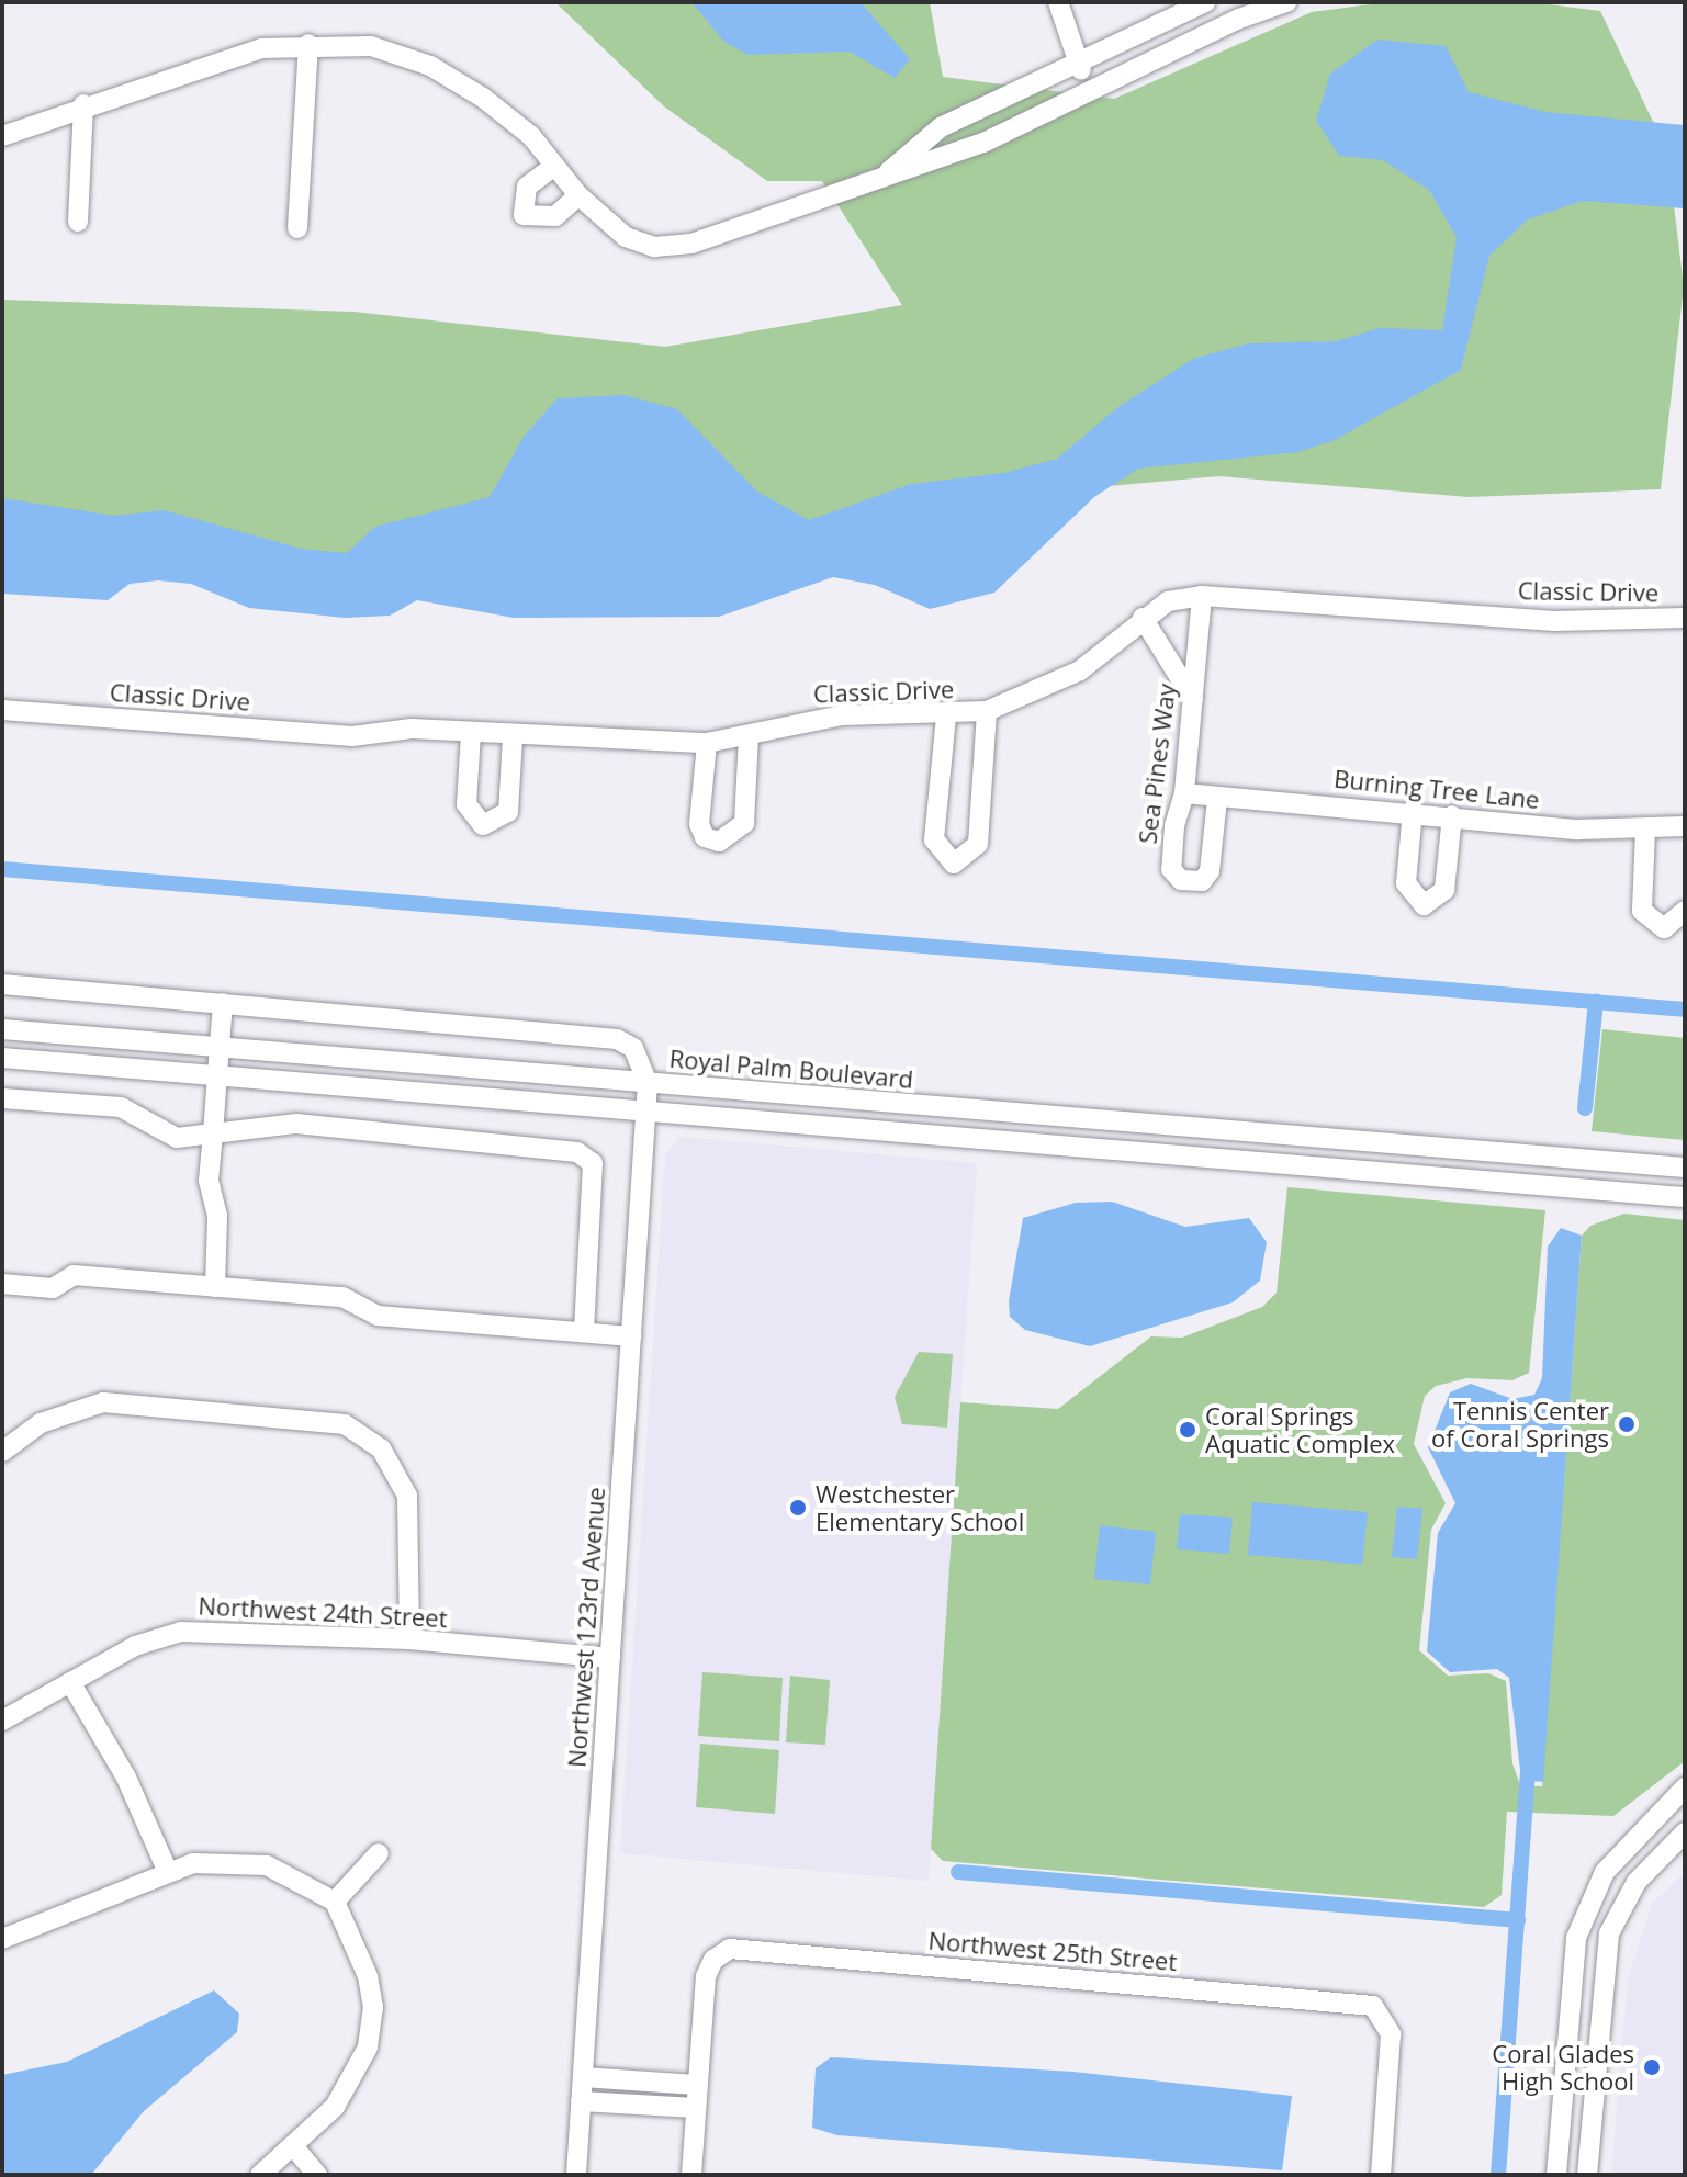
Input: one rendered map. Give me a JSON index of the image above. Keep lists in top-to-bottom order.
{
  "streets": {
    "street": [
      "Classic Drive",
      "Sea Pines Way",
      "Burning Tree Lane",
      "Royal Palm Boulevard",
      "Northwest 24th Street",
      "Northwest 123rd Avenue",
      "Northwest 25th Street"
    ]
  },
  "crossings": [
    ["Classic Drive", "Sea Pines Way"],
    ["Sea Pines Way", "Burning Tree Lane"],
    ["Royal Palm Boulevard", "Northwest 123rd Avenue"],
    ["Northwest 24th Street", "Northwest 123rd Avenue"]
  ],
  "places": [
    "Tennis Center of Coral Springs",
    "Coral Springs Aquatic Complex",
    "Westchester Elementary School",
    "Coral Glades High School"
  ]
}
